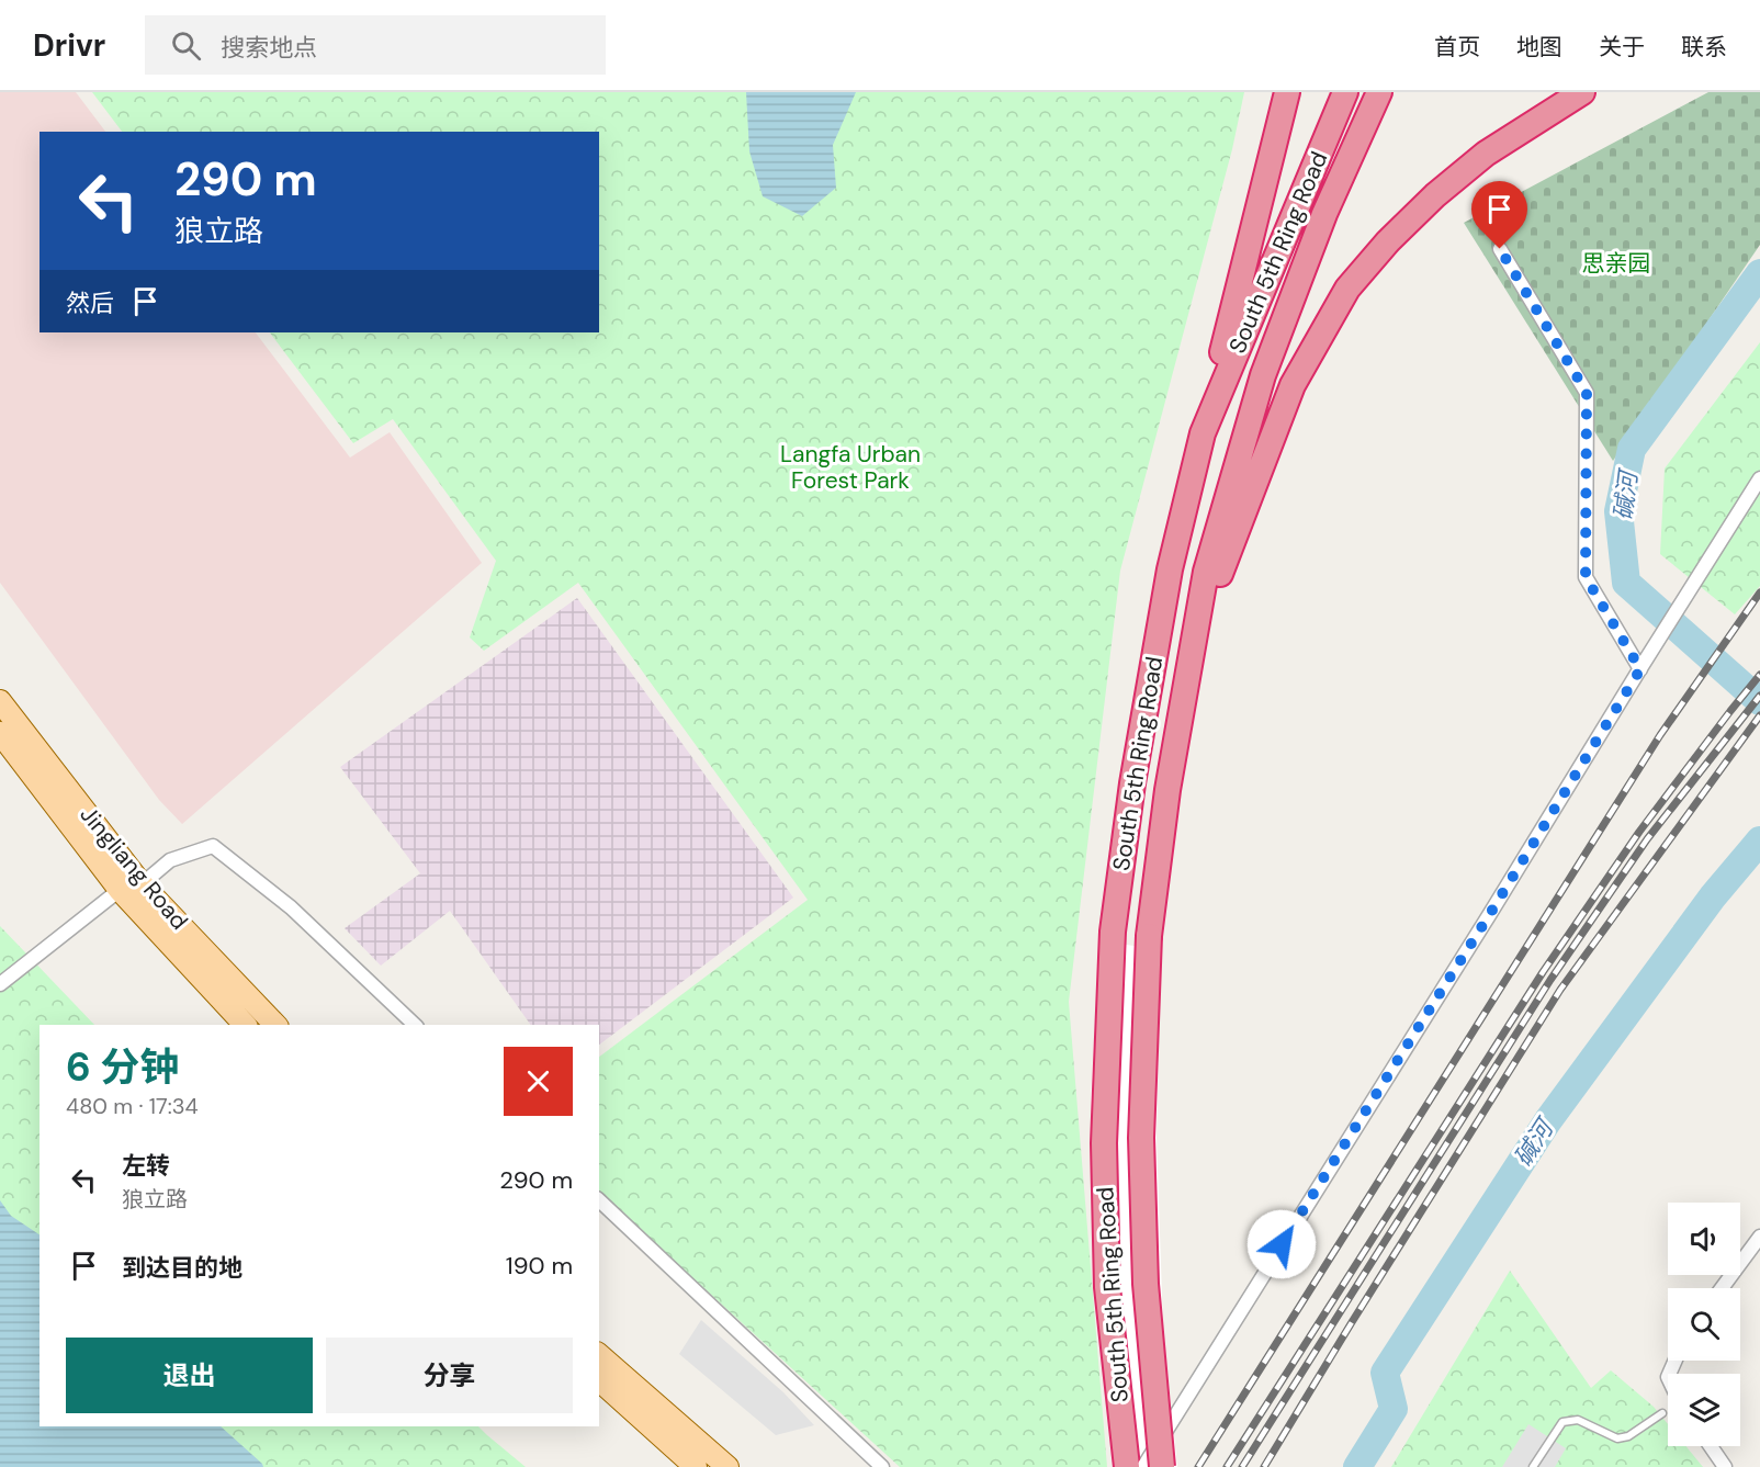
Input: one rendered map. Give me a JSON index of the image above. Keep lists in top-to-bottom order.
{
  "streets": {
    "highway": ["South 5th Ring Road"],
    "main road": ["Jingliang Road"]
  },
  "water": ["碱河"],
  "parks": ["思亲园", "Langfa Urban Forest Park"],
  "page": {
    "header": "Drivr",
    "search": "搜索地点",
    "nav": [
      "首页",
      "地图",
      "关于",
      "联系"
    ],
    "turn": ["290 m", "狼立路"],
    "then": "然后",
    "heading": ["6 分钟", "480 m · 17:34"],
    "list": [
      {
        "name": "左转",
        "note": "狼立路",
        "value": "290 m"
      },
      {
        "name": "到达目的地",
        "value": "190 m"
      }
    ],
    "buttons": ["退出", "分享"]
  }
}
